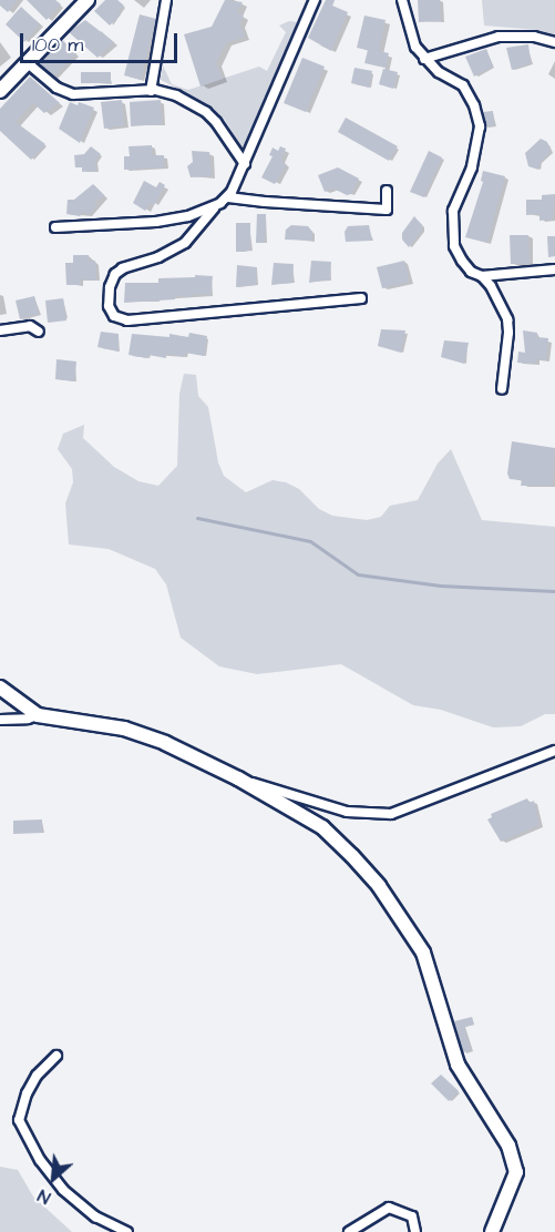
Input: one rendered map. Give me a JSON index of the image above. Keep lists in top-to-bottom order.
{
  "scale_bar": "100 m",
  "north": "bottom left"
}
